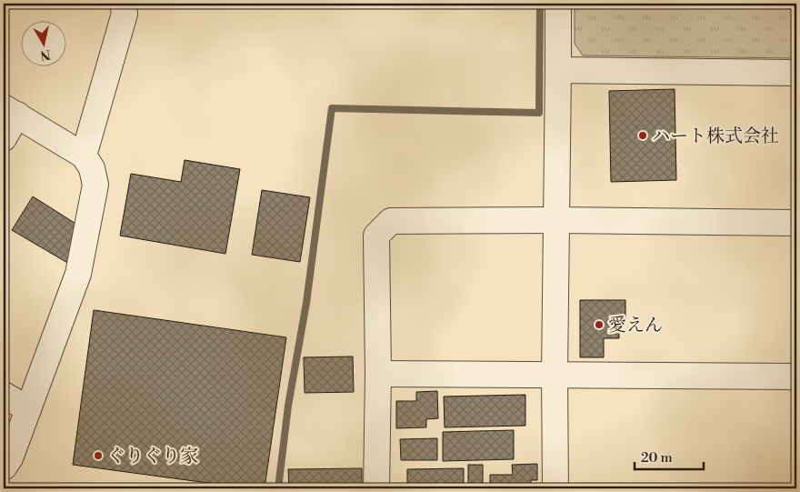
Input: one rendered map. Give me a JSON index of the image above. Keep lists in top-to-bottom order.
{
  "places": ["ハート株式会社", "愛えん", "ぐりぐり家"],
  "scale_bar": "20 m",
  "north": "bottom"
}
